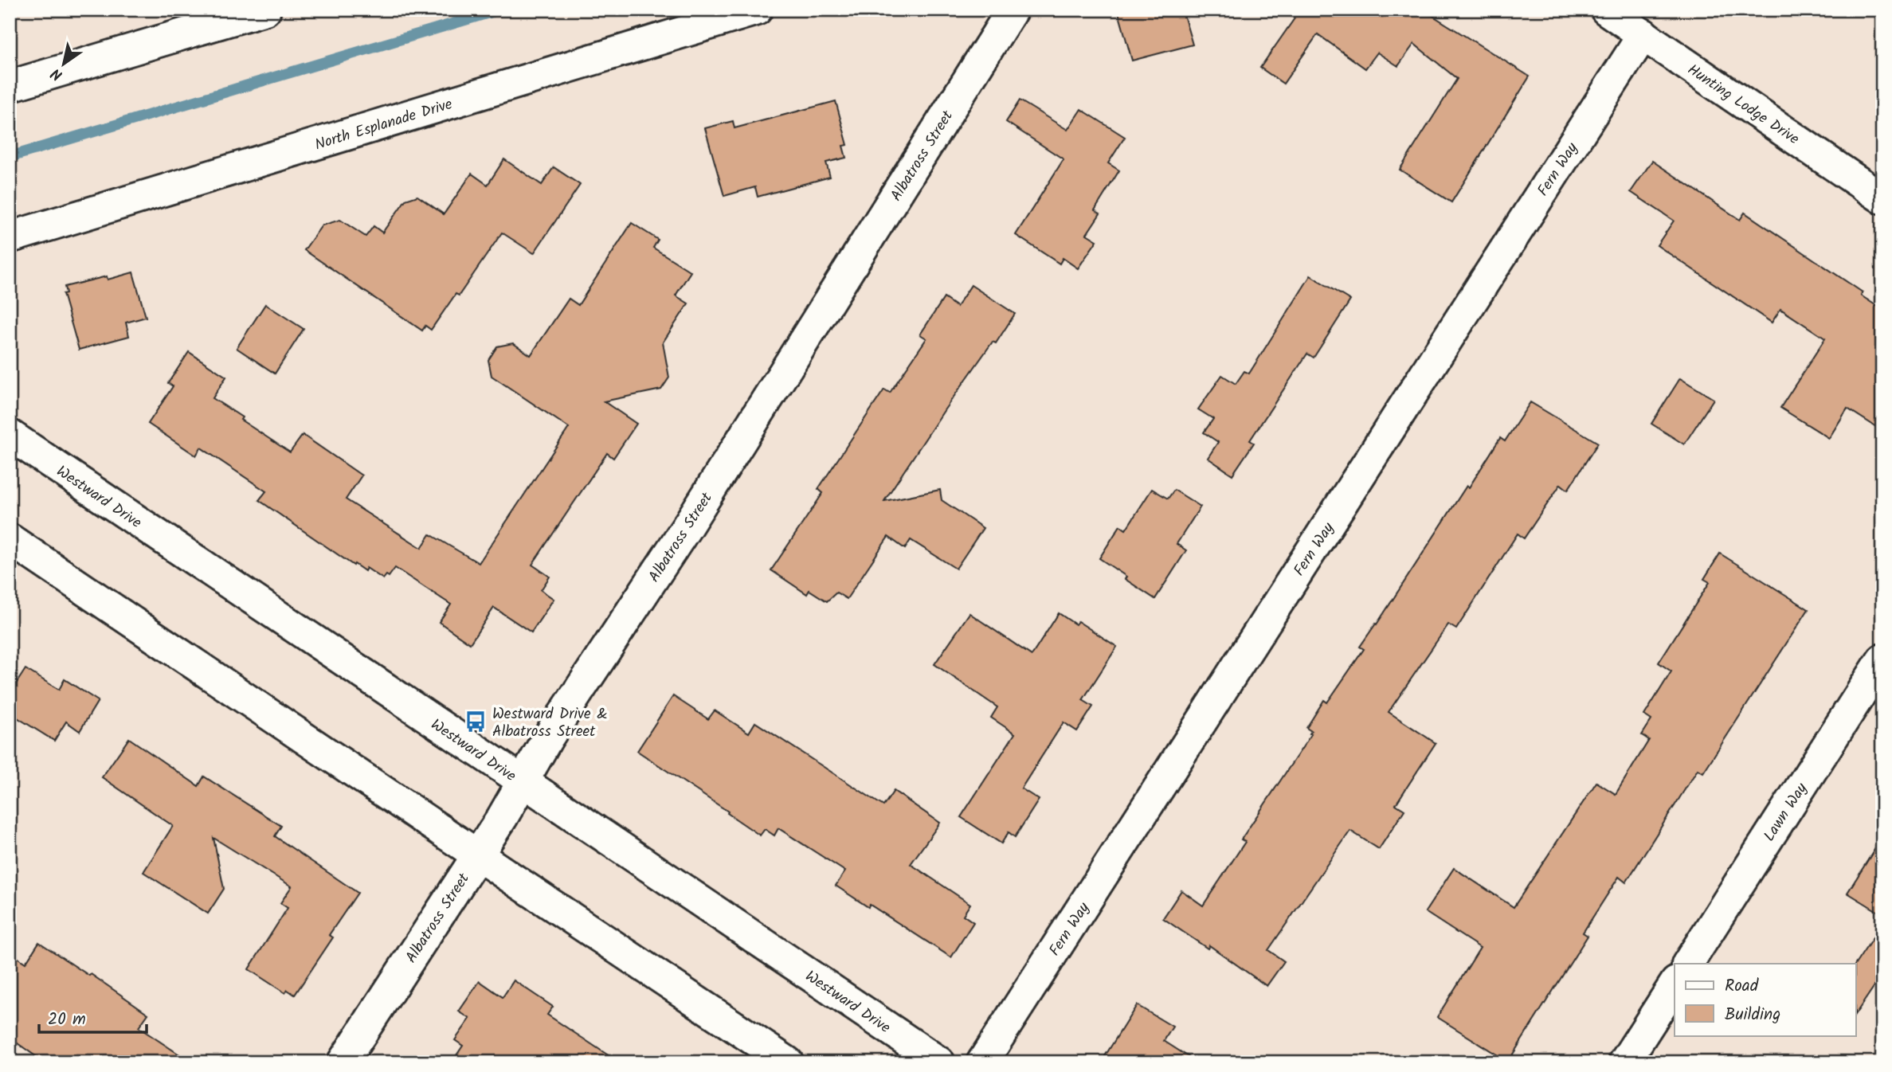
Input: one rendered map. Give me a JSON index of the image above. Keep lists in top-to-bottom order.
{
  "streets": {
    "street": [
      "Hunting Lodge Drive",
      "North Esplanade Drive",
      "Albatross Street",
      "Fern Way",
      "Westward Drive",
      "Lawn Way"
    ]
  },
  "crossings": [
    ["Hunting Lodge Drive", "Fern Way"],
    ["Albatross Street", "Westward Drive"]
  ],
  "places": {
    "bus stop": ["Westward Drive & Albatross Street"]
  },
  "legend": ["Road", "Building"],
  "scale_bar": "20 m",
  "north": "bottom left"
}
